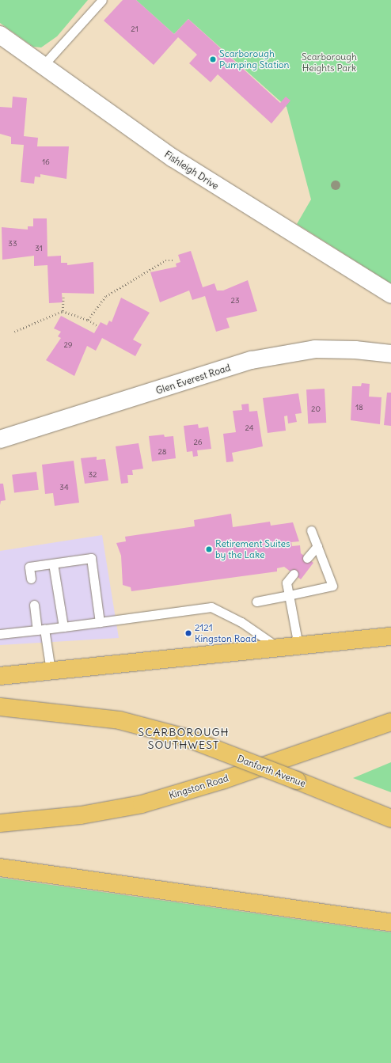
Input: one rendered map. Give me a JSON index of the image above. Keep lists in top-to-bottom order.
{
  "streets": {
    "main road": ["Danforth Avenue", "Kingston Road"],
    "street": ["Fishleigh Drive", "Glen Everest Road"]
  },
  "districts": ["SCARBOROUGH SOUTHWEST"],
  "parks": ["Scarborough Heights Park"],
  "places": ["Scarborough Pumping Station", "Retirement Suites by the Lake", "2121 Kingston Road"],
  "house_numbers": [
    "21",
    "16",
    "33",
    "31",
    "23",
    "29",
    "18",
    "20",
    "24",
    "26",
    "28",
    "32",
    "34"
  ]
}
